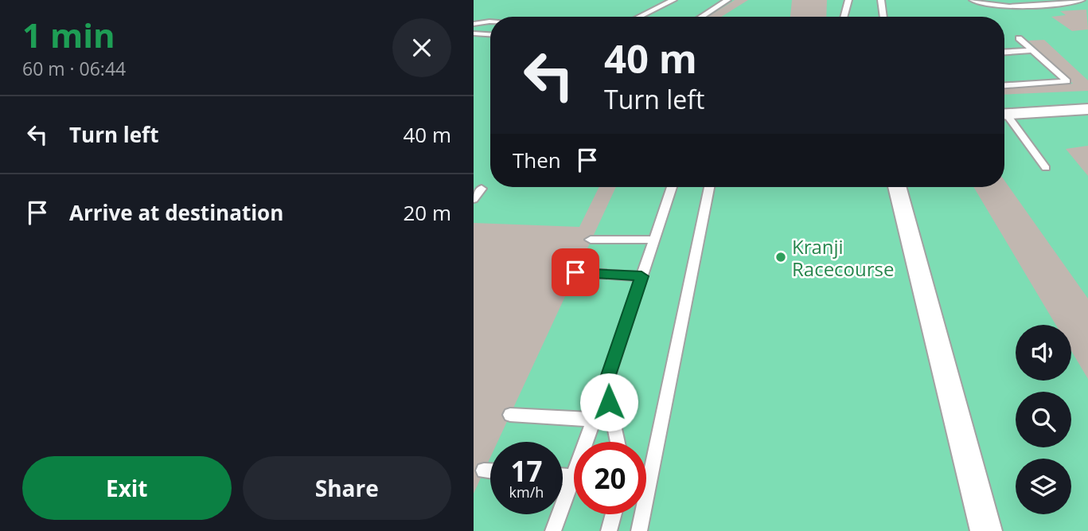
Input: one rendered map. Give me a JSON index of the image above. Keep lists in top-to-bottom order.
{
  "places": ["Kranji Racecourse"],
  "page": {
    "heading": ["1 min", "60 m · 06:44"],
    "turn": ["40 m", "Turn left"],
    "list": [
      {
        "name": "Turn left",
        "value": "40 m"
      },
      {
        "name": "Arrive at destination",
        "value": "20 m"
      }
    ],
    "then": "Then",
    "speed": "17 km/h",
    "limit": "20",
    "buttons": ["Exit", "Share"]
  }
}
